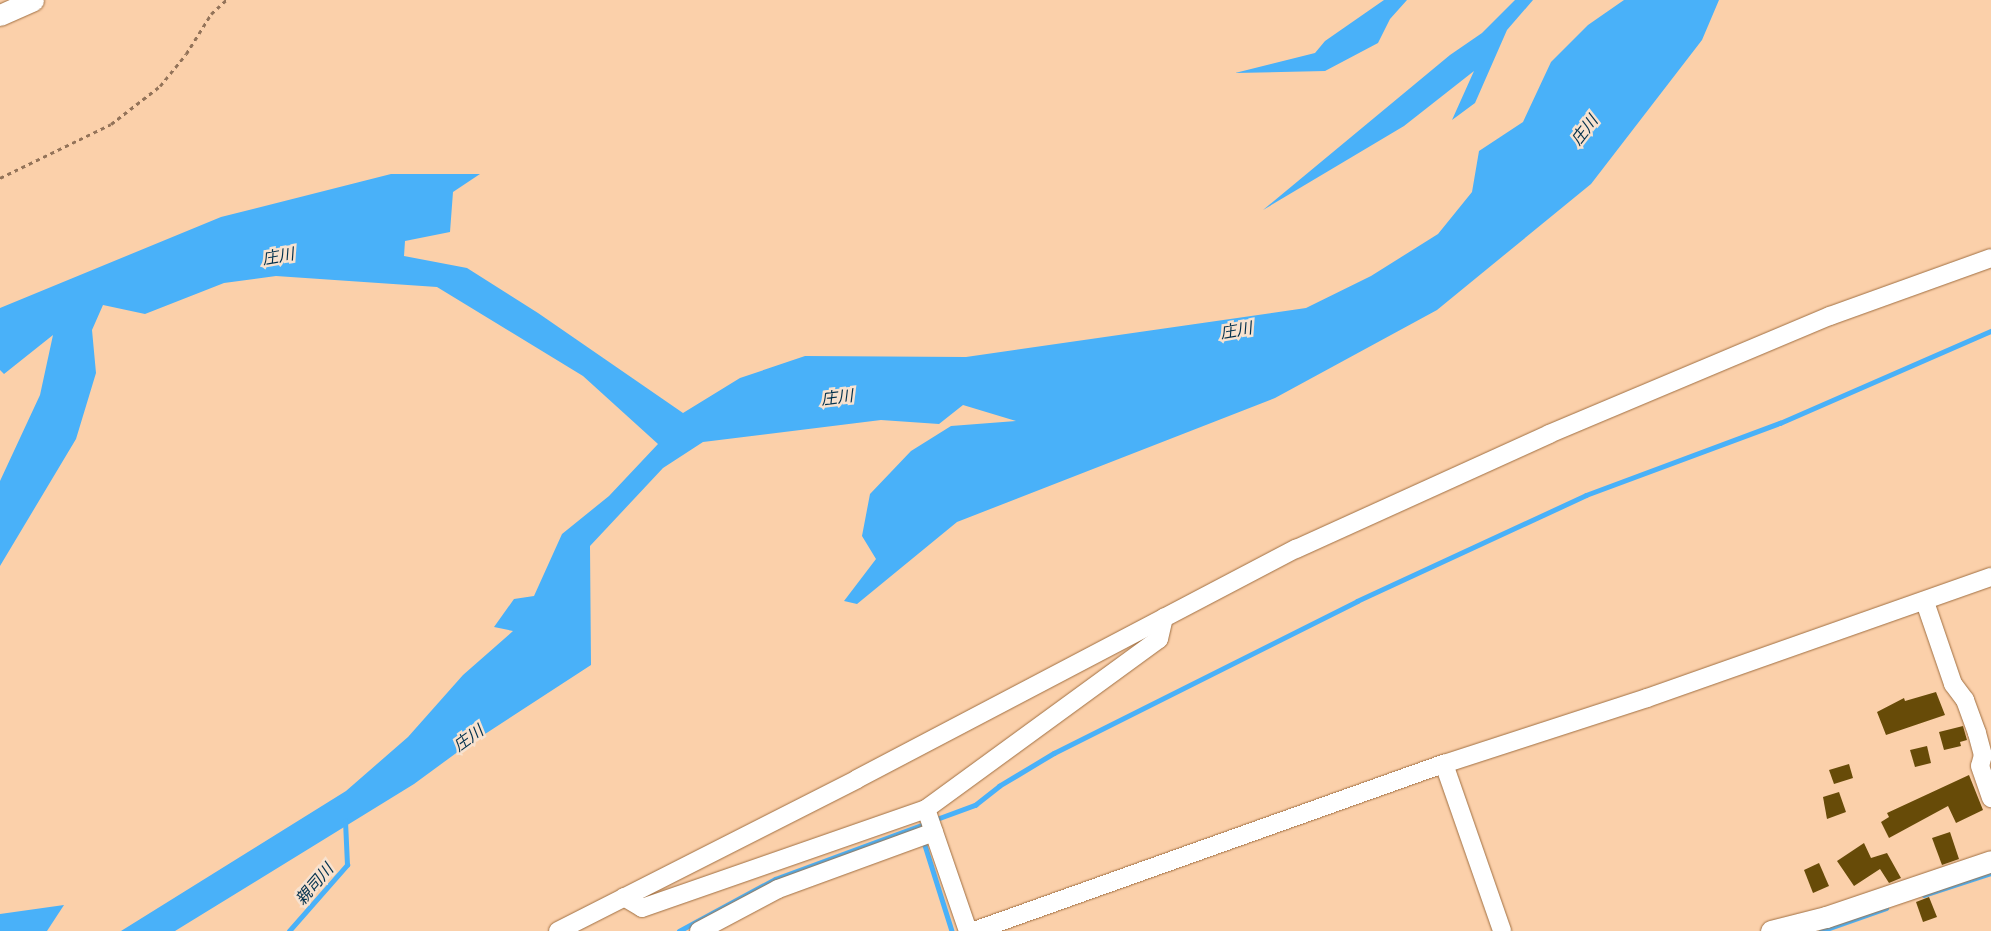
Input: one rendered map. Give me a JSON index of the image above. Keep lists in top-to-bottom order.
{
  "water": ["庄川", "親司川"]
}
